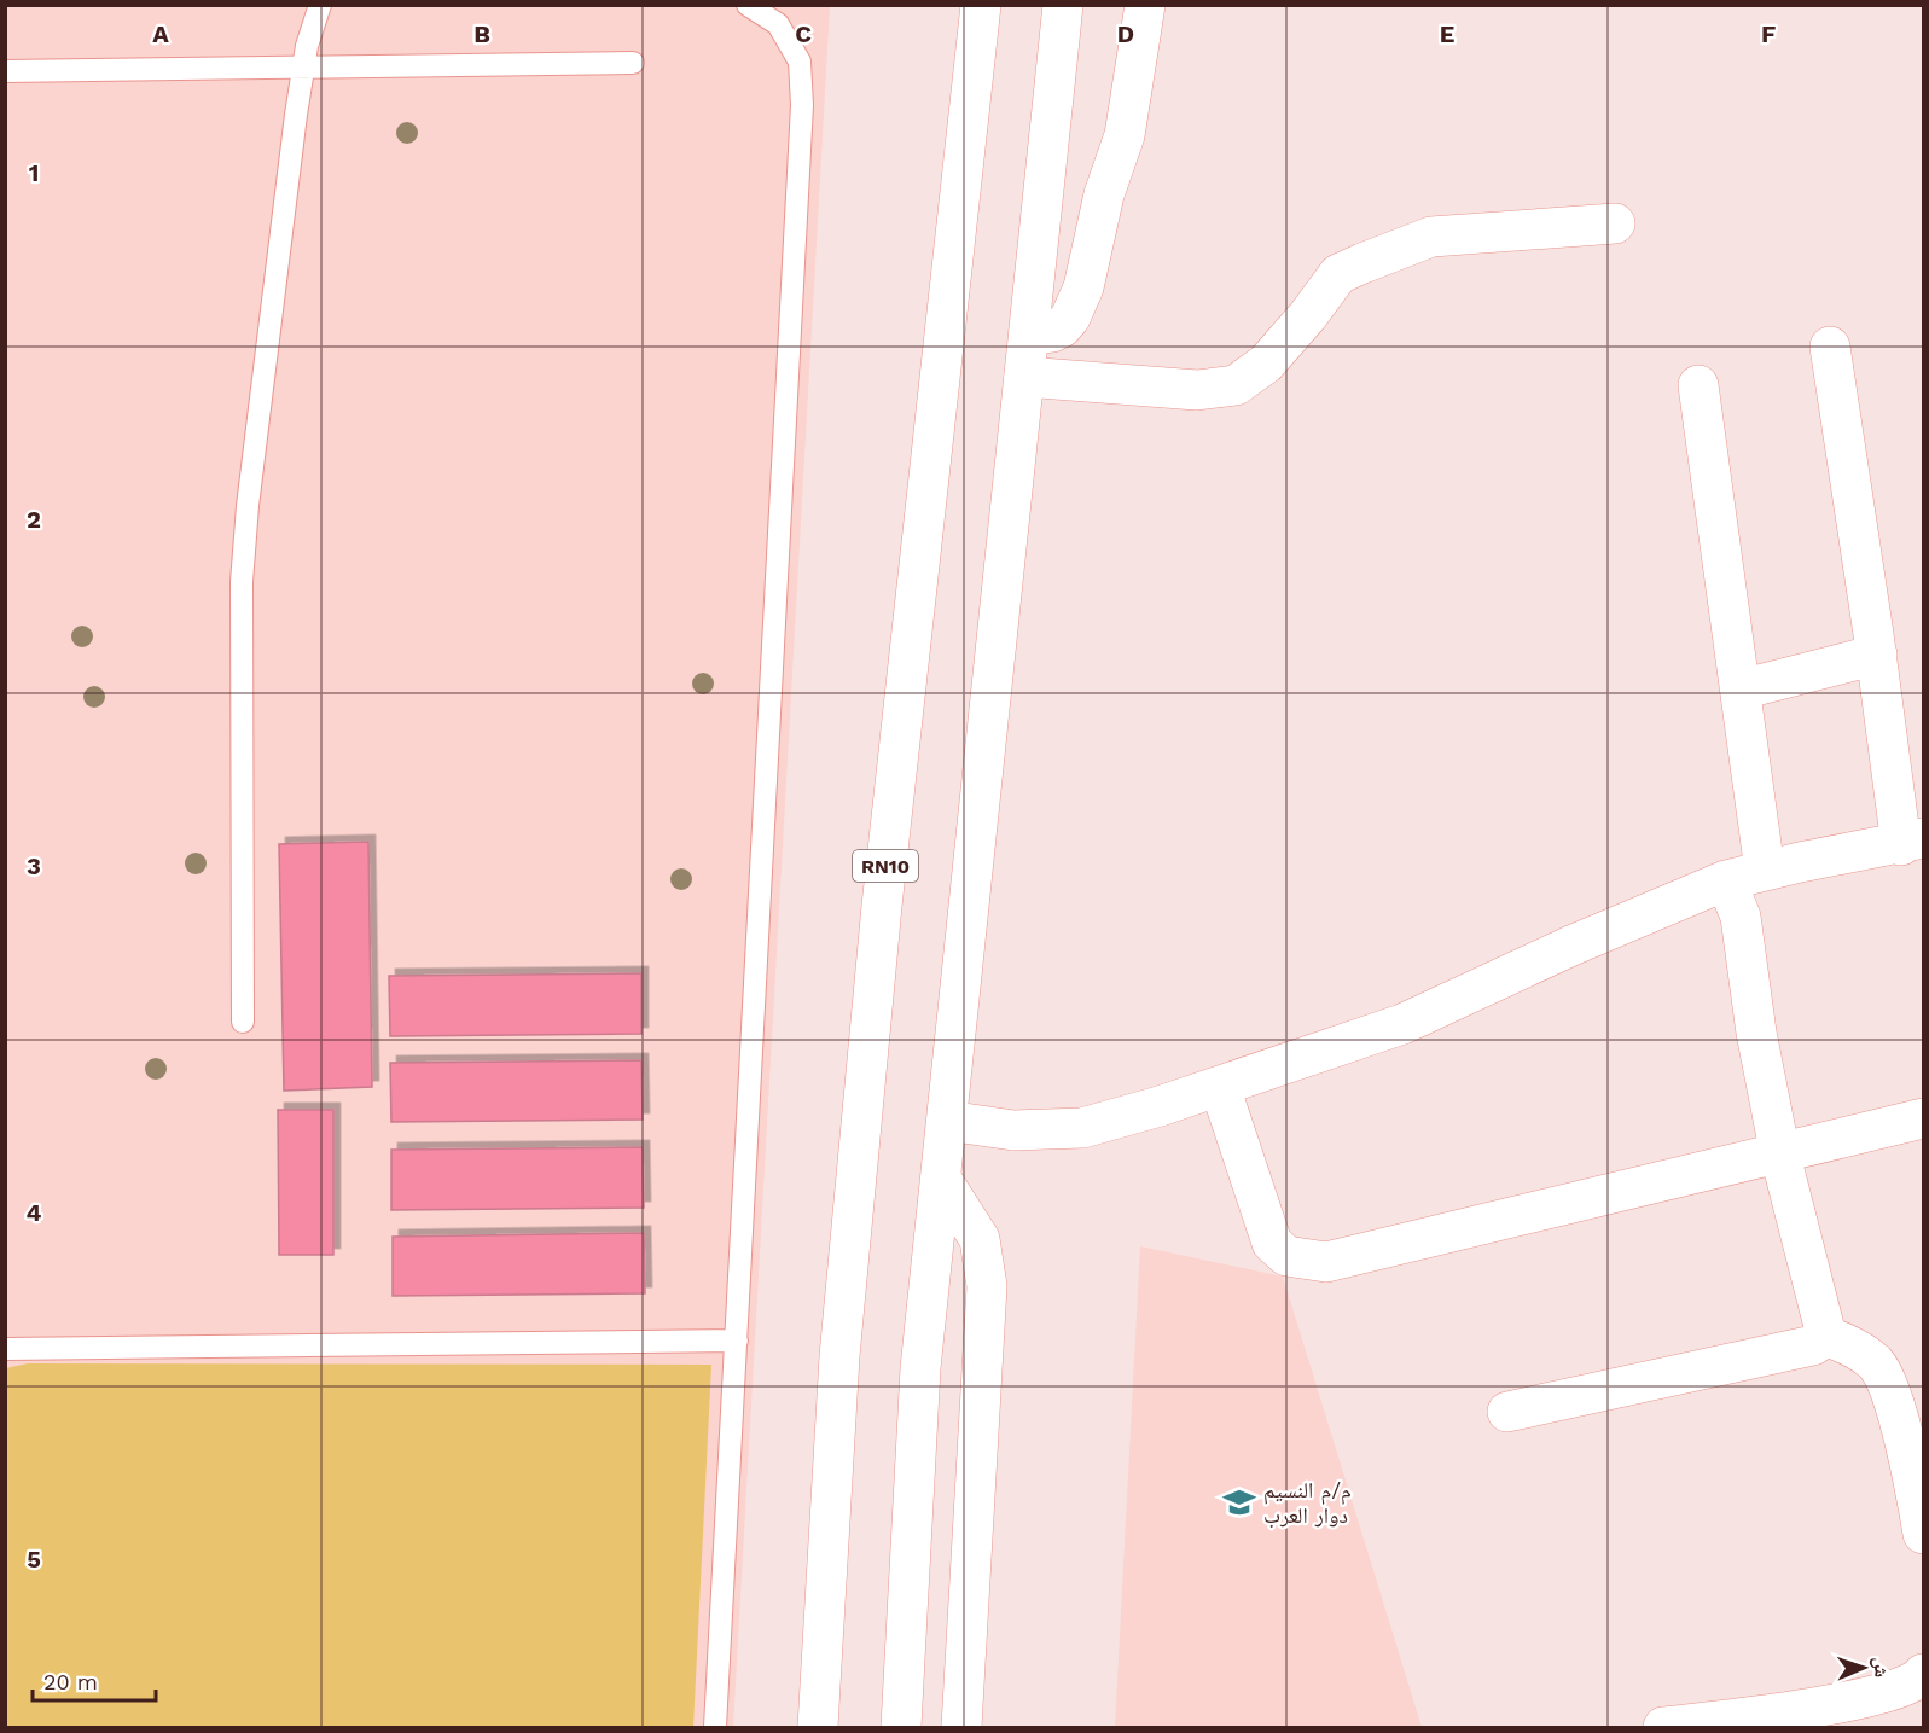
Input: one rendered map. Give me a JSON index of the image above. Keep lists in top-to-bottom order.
{
  "streets": {
    "main road": ["RN10"]
  },
  "places": {
    "school or university": ["م/م النسيم دوار العرب"]
  },
  "scale_bar": "20 m",
  "north": "right",
  "grid": {
    "columns": [
      "A",
      "B",
      "C",
      "D",
      "E",
      "F"
    ],
    "rows": [
      "1",
      "2",
      "3",
      "4",
      "5"
    ]
  }
}
